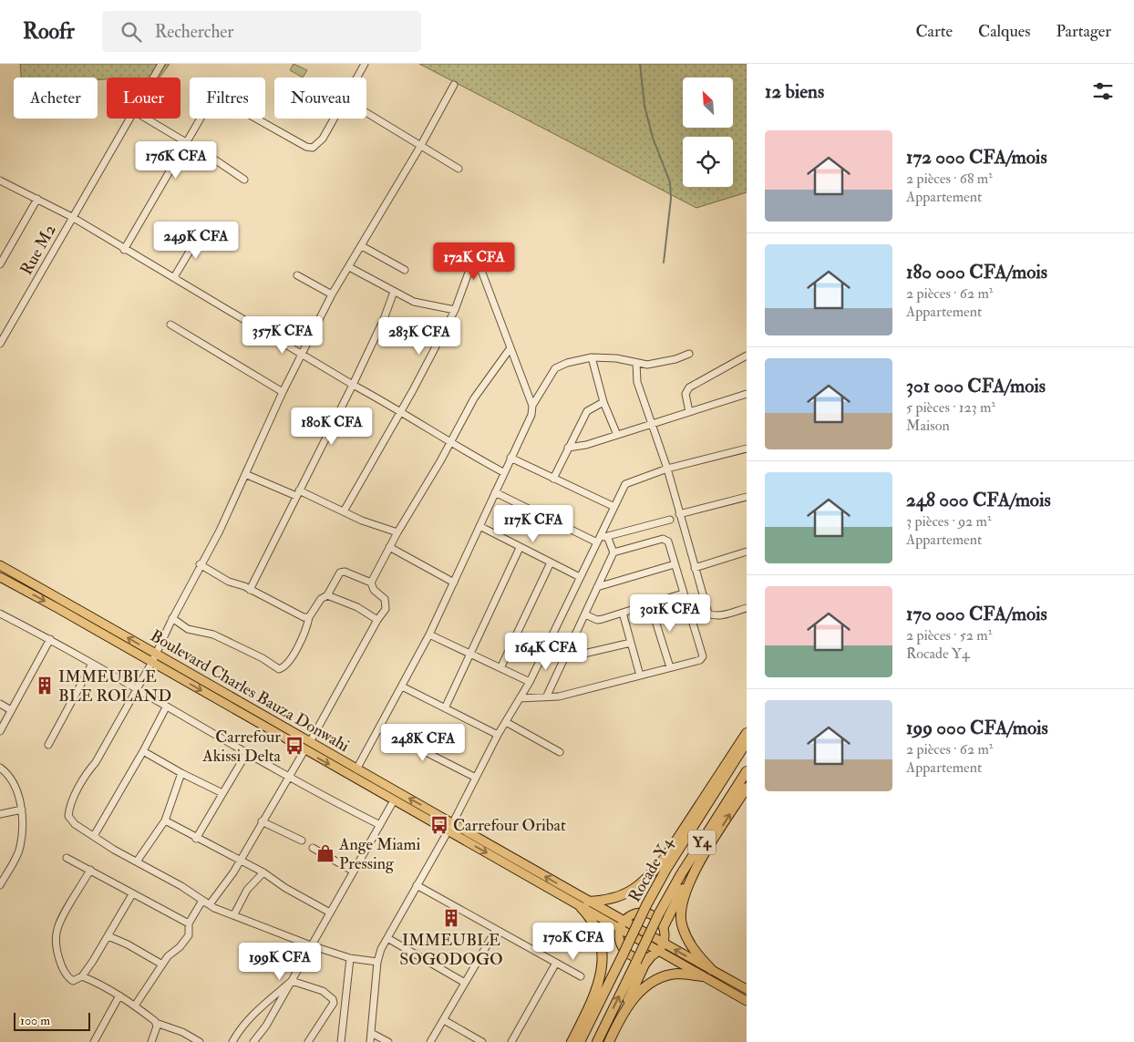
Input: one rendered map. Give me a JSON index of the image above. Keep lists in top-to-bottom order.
{
  "streets": {
    "highway": ["Y4", "Rocade Y4"],
    "main road": ["Boulevard Charles Bauza Donwahi"],
    "street": ["Rue M2"]
  },
  "places": {
    "building": ["IMMEUBLE BLE ROLAND", "IMMEUBLE SOGODOGO"],
    "bus stop": ["Carrefour Akissi Delta", "Carrefour Oribat"],
    "shop": ["Ange Miami Pressing"]
  },
  "scale_bar": "100 m",
  "north": "top left",
  "page": {
    "header": "Roofr",
    "search": "Rechercher",
    "nav": ["Carte", "Calques", "Partager"],
    "heading": "12 biens",
    "chip": [
      "Acheter",
      "Louer",
      "Filtres",
      "Nouveau"
    ],
    "list": [
      {
        "name": "172 000 CFA/mois",
        "note": "2 pièces · 68 m² · Appartement"
      },
      {
        "name": "180 000 CFA/mois",
        "note": "2 pièces · 62 m² · Appartement"
      },
      {
        "name": "301 000 CFA/mois",
        "note": "5 pièces · 123 m² · Maison"
      },
      {
        "name": "248 000 CFA/mois",
        "note": "3 pièces · 92 m² · Appartement"
      },
      {
        "name": "170 000 CFA/mois",
        "note": "2 pièces · 52 m² · Rocade Y4"
      },
      {
        "name": "199 000 CFA/mois",
        "note": "2 pièces · 62 m² · Appartement"
      }
    ],
    "price": [
      "176K CFA",
      "249K CFA",
      "172K CFA",
      "357K CFA",
      "283K CFA",
      "180K CFA",
      "117K CFA",
      "301K CFA",
      "164K CFA",
      "248K CFA",
      "170K CFA",
      "199K CFA"
    ],
    "scale": "100 m"
  }
}
